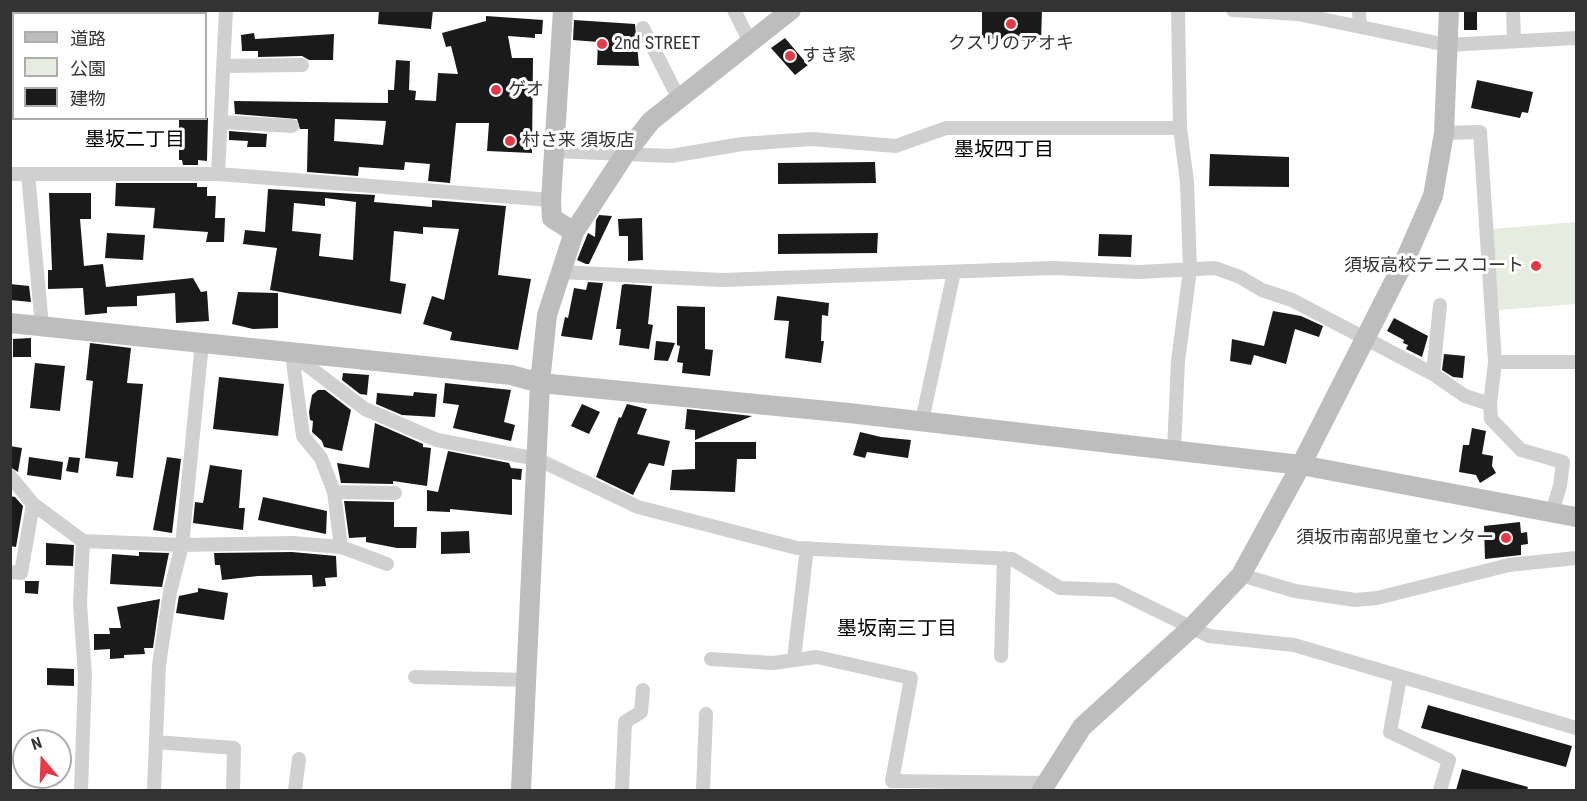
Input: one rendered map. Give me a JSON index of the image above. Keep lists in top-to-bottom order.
{
  "districts": ["墨坂二丁目", "墨坂四丁目", "墨坂南三丁目"],
  "places": [
    "クスリのアオキ",
    "2nd STREET",
    "すき家",
    "ゲオ",
    "村さ来 須坂店",
    "須坂高校テニスコート",
    "須坂市南部児童センター"
  ],
  "legend": ["道路", "公園", "建物"],
  "north": "top"
}
